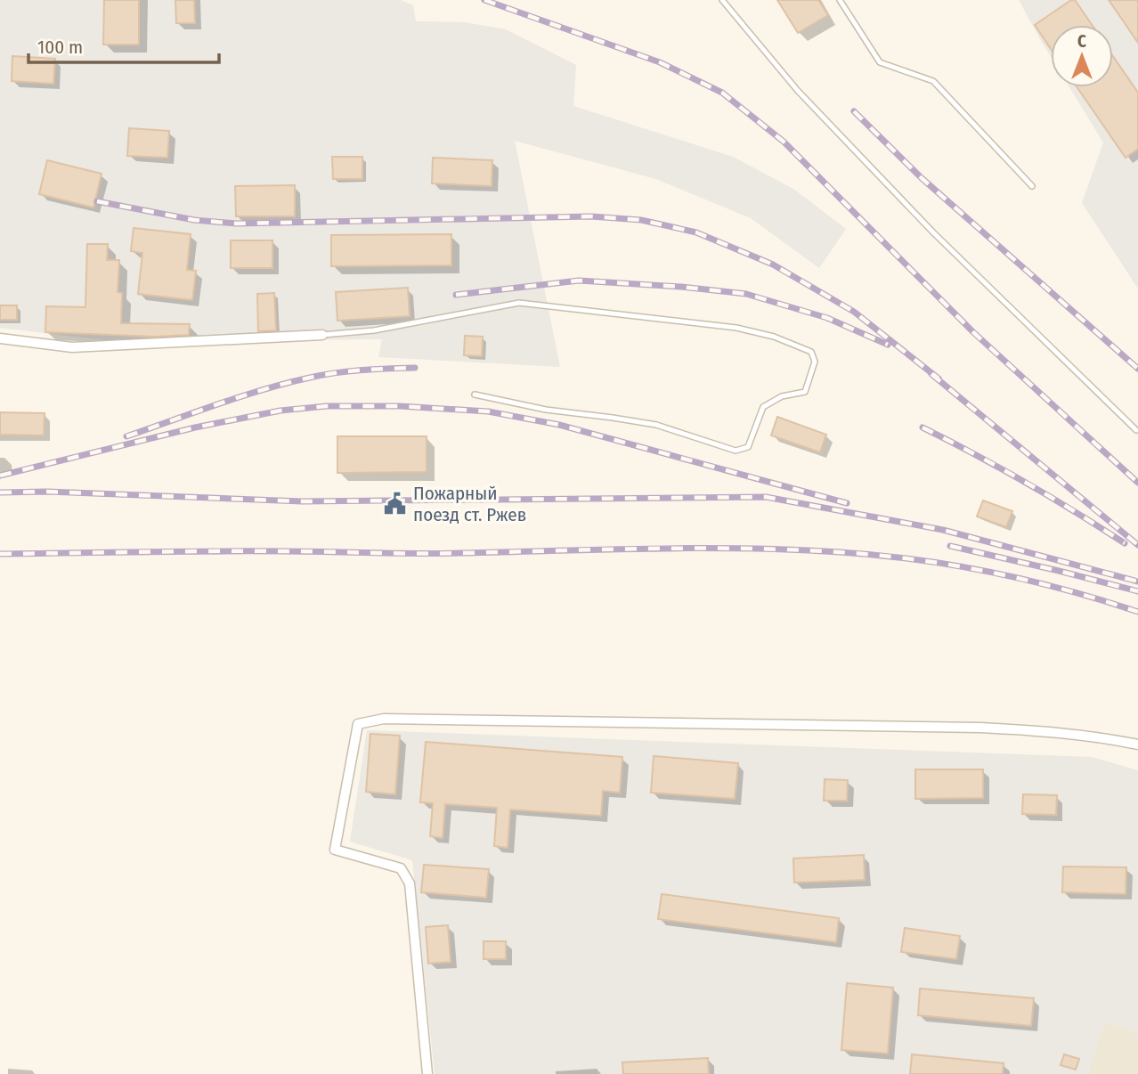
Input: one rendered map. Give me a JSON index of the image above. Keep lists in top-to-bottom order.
{
  "places": {
    "public building": ["Пожарный поезд ст. Ржев"]
  },
  "scale_bar": "100 m",
  "north": "top"
}
